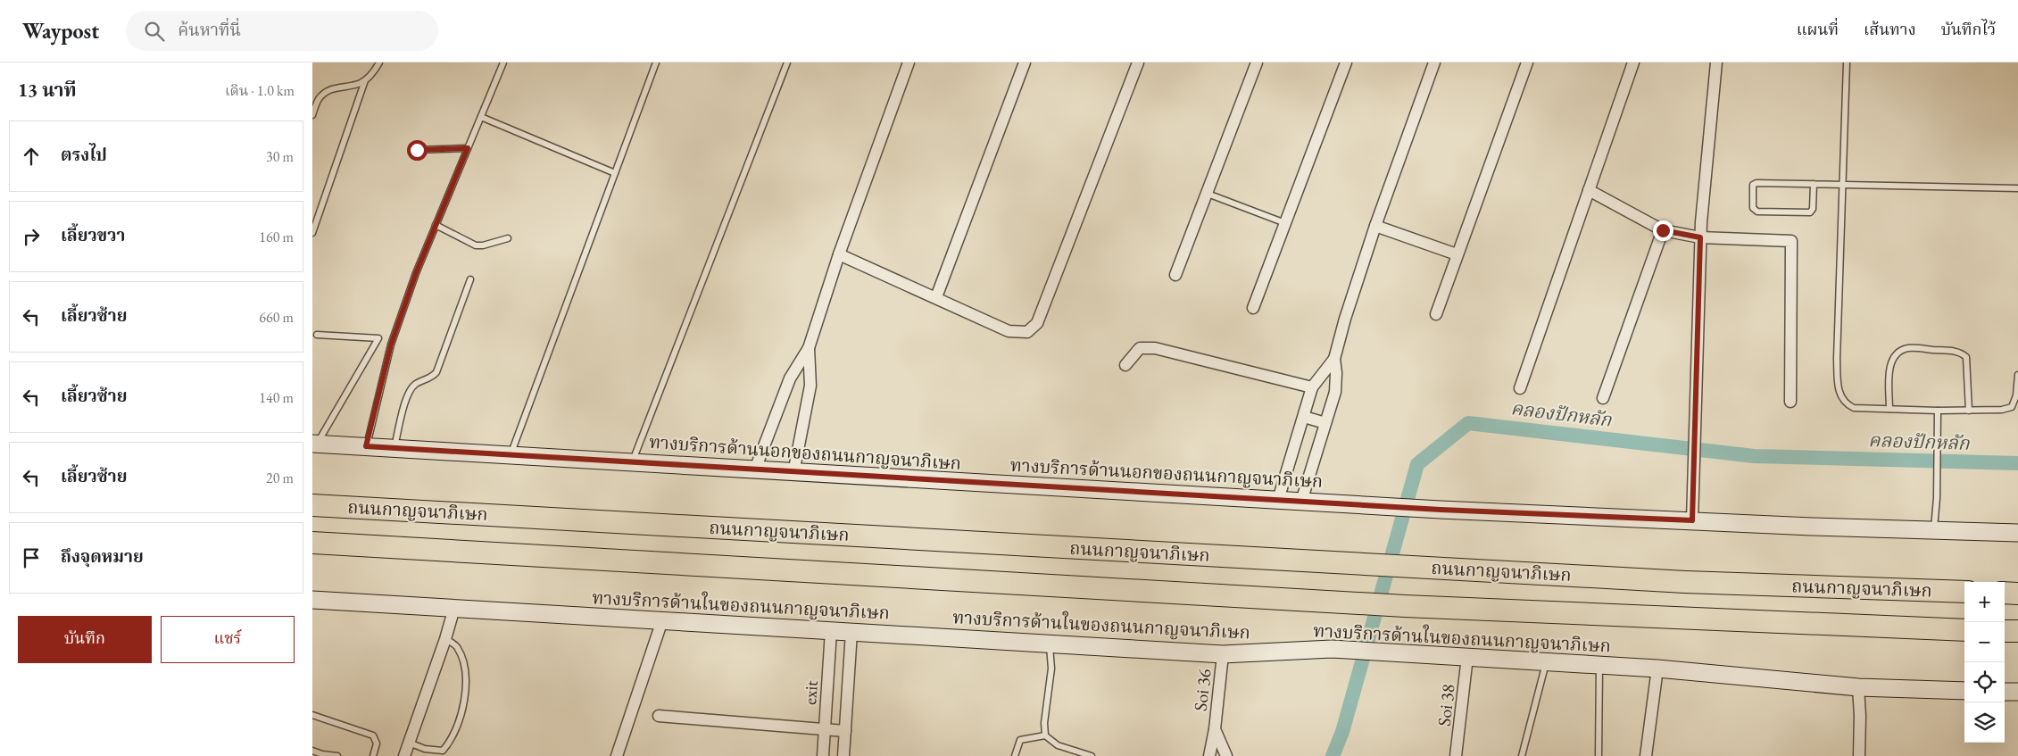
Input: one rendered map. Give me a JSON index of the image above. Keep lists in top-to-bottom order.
{
  "streets": {
    "highway": ["ถนนกาญจนาภิเษก"],
    "main road": ["ทางบริการด้านนอกของถนนกาญจนาภิเษก", "ทางบริการด้านในของถนนกาญจนาภิเษก"],
    "street": ["Soi 36", "exit", "Soi 38"]
  },
  "crossings": [
    ["ทางบริการด้านในของถนนกาญจนาภิเษก", "Soi 36"],
    ["ทางบริการด้านในของถนนกาญจนาภิเษก", "exit"],
    ["ทางบริการด้านในของถนนกาญจนาภิเษก", "Soi 38"]
  ],
  "water": ["คลองปักหลัก"],
  "page": {
    "header": "Waypost",
    "search": "ค้นหาที่นี่",
    "nav": ["แผนที่", "เส้นทาง", "บันทึกไว้"],
    "heading": ["13 นาที", "เดิน · 1.0 km"],
    "list": [
      ["ตรงไป", "30 m"],
      ["เลี้ยวขวา", "160 m"],
      ["เลี้ยวซ้าย", "660 m"],
      ["เลี้ยวซ้าย", "140 m"],
      ["เลี้ยวซ้าย", "20 m"],
      "ถึงจุดหมาย"
    ],
    "map_buttons": ["+", "−"],
    "buttons": ["บันทึก", "แชร์"]
  }
}
